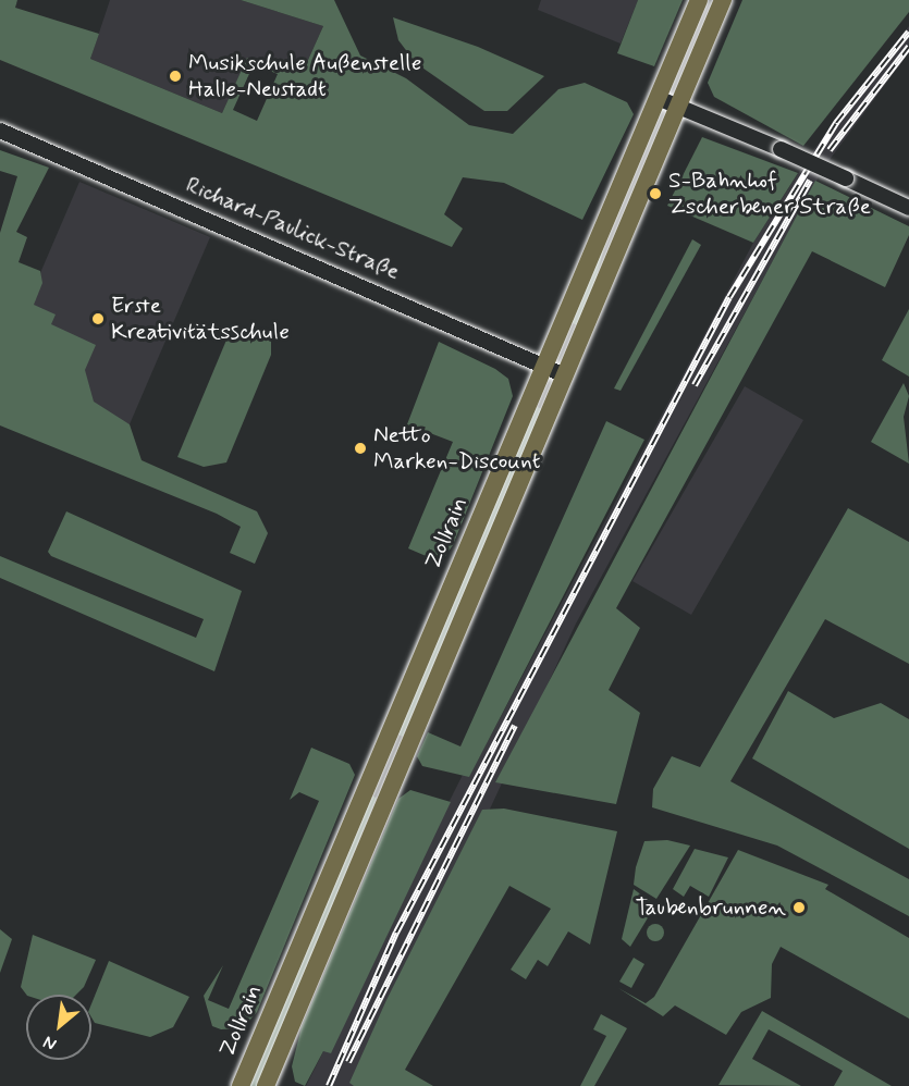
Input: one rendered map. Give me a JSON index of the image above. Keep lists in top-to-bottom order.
{
  "streets": {
    "main road": ["Zollrain"],
    "street": ["Richard-Paulick-Straße"]
  },
  "crossings": [
    ["Richard-Paulick-Straße", "Zollrain"]
  ],
  "places": [
    "Musikschule Außenstelle Halle-Neustadt",
    "S-Bahnhof Zscherbener Straße",
    "Erste Kreativitätsschule",
    "Netto Marken-Discount",
    "Taubenbrunnen"
  ],
  "north": "bottom left"
}
